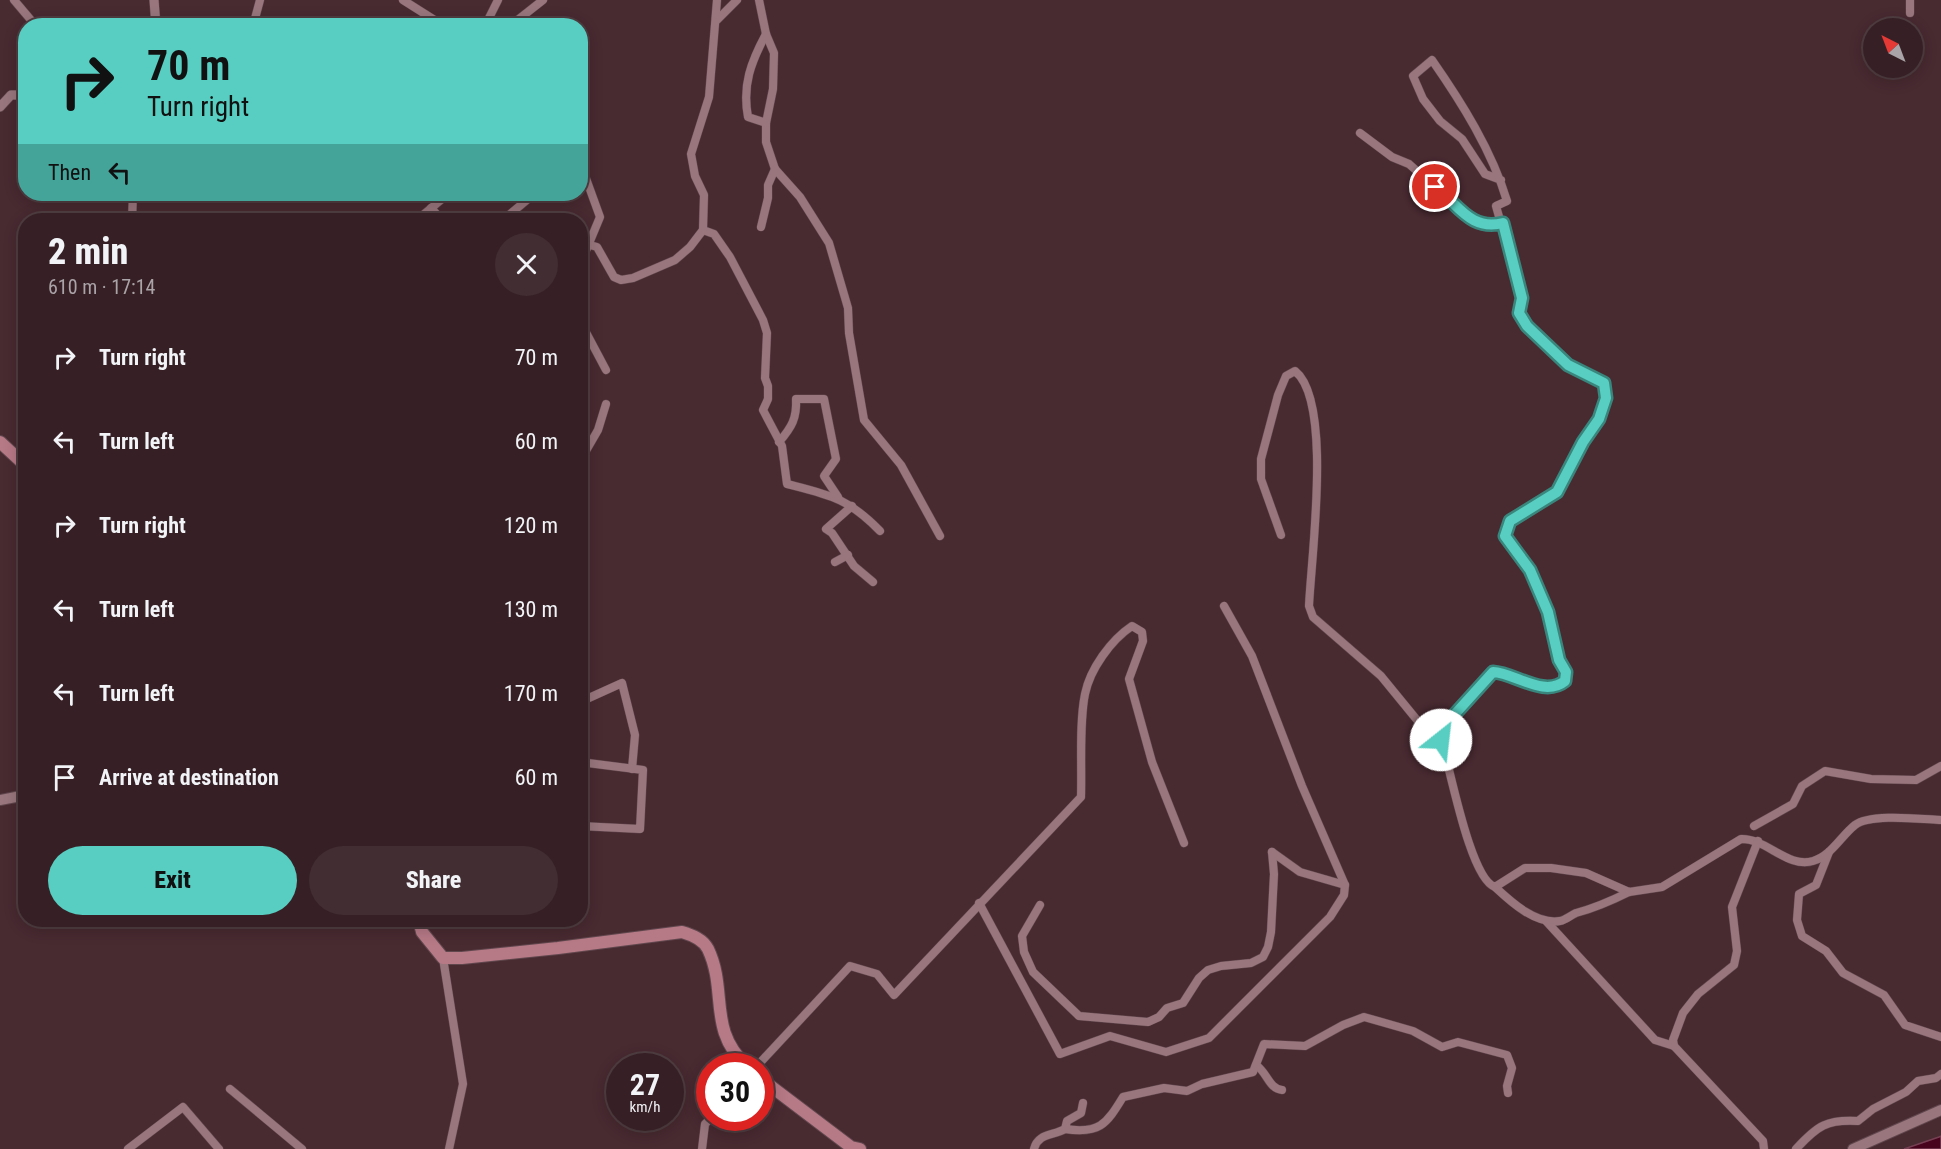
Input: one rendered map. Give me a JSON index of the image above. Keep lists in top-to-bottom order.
{
  "north": "top left",
  "page": {
    "turn": ["70 m", "Turn right"],
    "then": "Then",
    "heading": ["2 min", "610 m · 17:14"],
    "list": [
      {
        "name": "Turn right",
        "value": "70 m"
      },
      {
        "name": "Turn left",
        "value": "60 m"
      },
      {
        "name": "Turn right",
        "value": "120 m"
      },
      {
        "name": "Turn left",
        "value": "130 m"
      },
      {
        "name": "Turn left",
        "value": "170 m"
      },
      {
        "name": "Arrive at destination",
        "value": "60 m"
      }
    ],
    "buttons": ["Exit", "Share"],
    "speed": "27 km/h",
    "limit": "30"
  }
}
